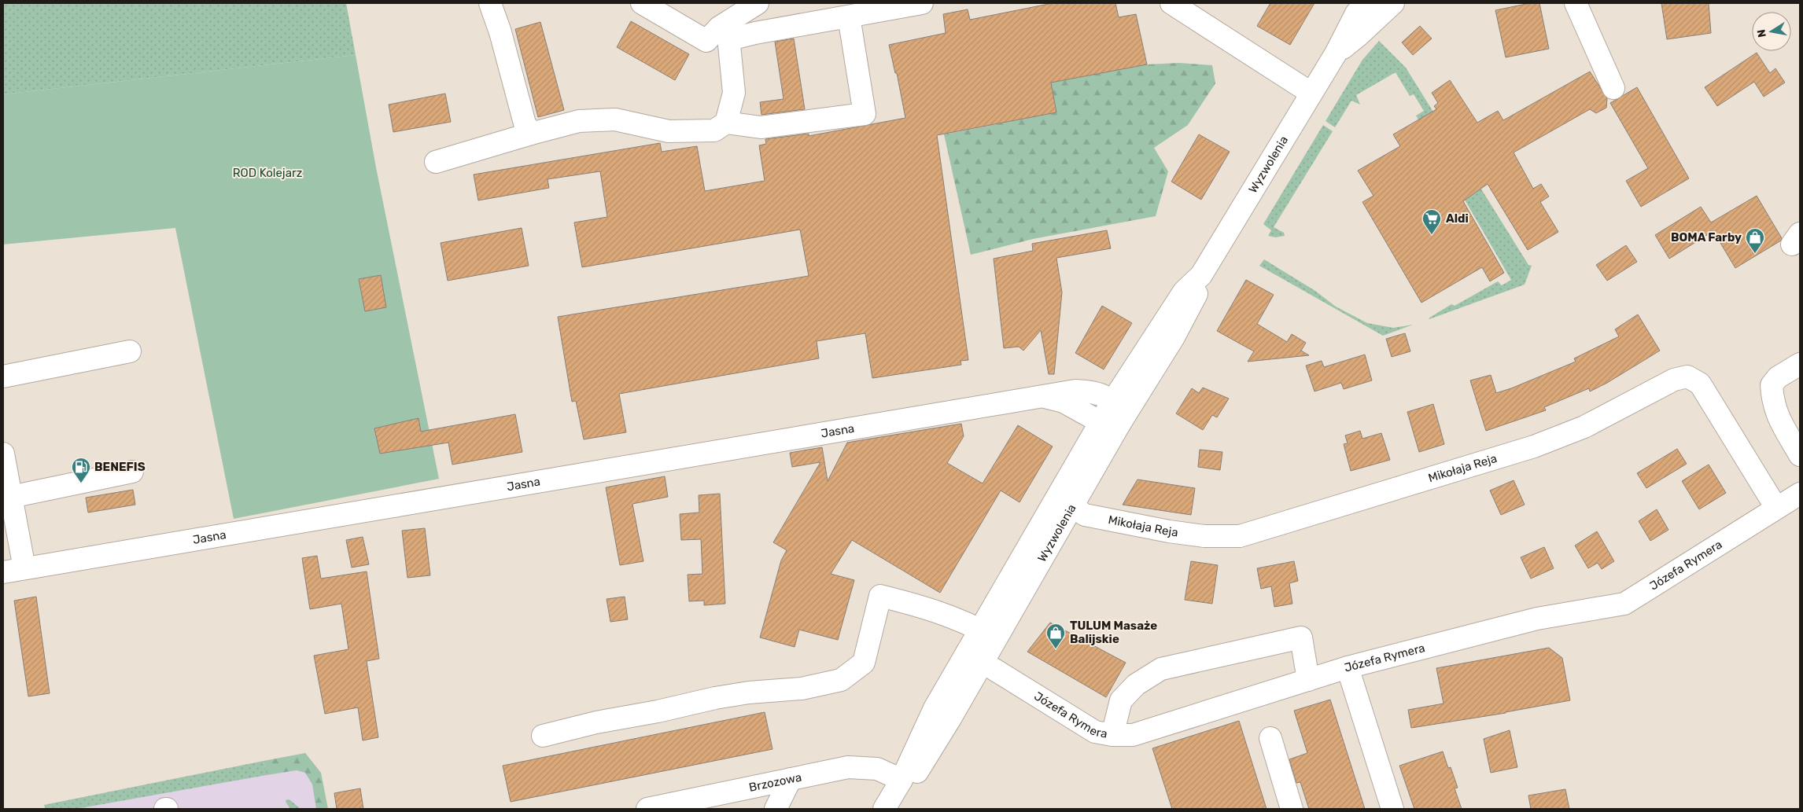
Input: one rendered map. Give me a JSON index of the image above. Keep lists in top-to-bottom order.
{
  "streets": {
    "street": [
      "Wyzwolenia",
      "Jasna",
      "Mikołaja Reja",
      "Józefa Rymera",
      "Brzozowa"
    ]
  },
  "crossings": [
    ["Wyzwolenia", "Jasna"],
    ["Wyzwolenia", "Mikołaja Reja"],
    ["Wyzwolenia", "Józefa Rymera"],
    ["Wyzwolenia", "Brzozowa"],
    ["Mikołaja Reja", "Józefa Rymera"]
  ],
  "parks": ["ROD Kolejarz"],
  "places": {
    "supermarket": ["Aldi"],
    "shop": ["BOMA Farby", "TULUM Masaże Balijskie"],
    "fuel station": ["BENEFIS"]
  },
  "north": "left"
}
